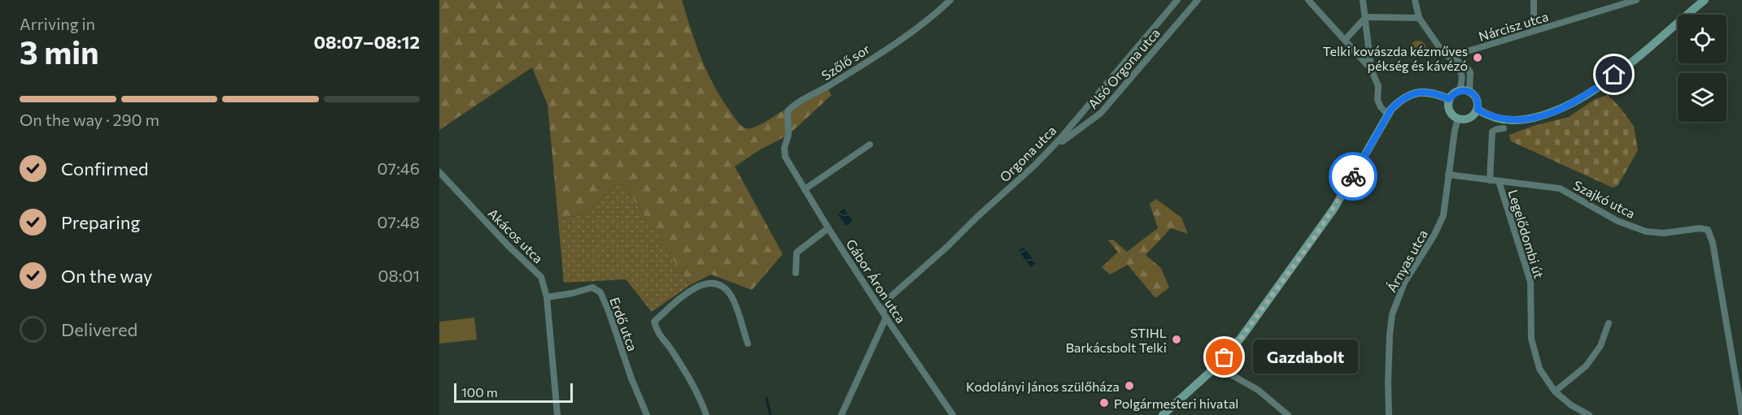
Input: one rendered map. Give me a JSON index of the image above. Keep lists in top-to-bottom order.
{
  "streets": {
    "street": [
      "Nárcisz utca",
      "Szőlő sor",
      "Alsó Orgona utca",
      "Orgona utca",
      "Szajkó utca",
      "Legelődombi út",
      "Akácos utca",
      "Árnyas utca",
      "Gábor Áron utca",
      "Erdő utca"
    ]
  },
  "crossings": [
    ["Szőlő sor", "Gábor Áron utca"],
    ["Alsó Orgona utca", "Orgona utca"],
    ["Orgona utca", "Gábor Áron utca"],
    ["Szajkó utca", "Legelődombi út"],
    ["Szajkó utca", "Árnyas utca"],
    ["Akácos utca", "Erdő utca"]
  ],
  "places": [
    "Telki kovászda kézműves pékség és kávézó",
    "STIHL Barkácsbolt Telki",
    "Gazdabolt",
    "Kodolányi János szülőháza",
    "Polgármesteri hivatal"
  ],
  "scale_bar": "100 m",
  "page": {
    "heading": ["3 min", "Arriving in", "08:07–08:12"],
    "bar": "On the way · 290 m",
    "list": [
      ["Confirmed", "07:46"],
      ["Preparing", "07:48"],
      ["On the way", "08:01"],
      "Delivered"
    ],
    "bubble": "Gazdabolt",
    "scale": "100 m"
  }
}
